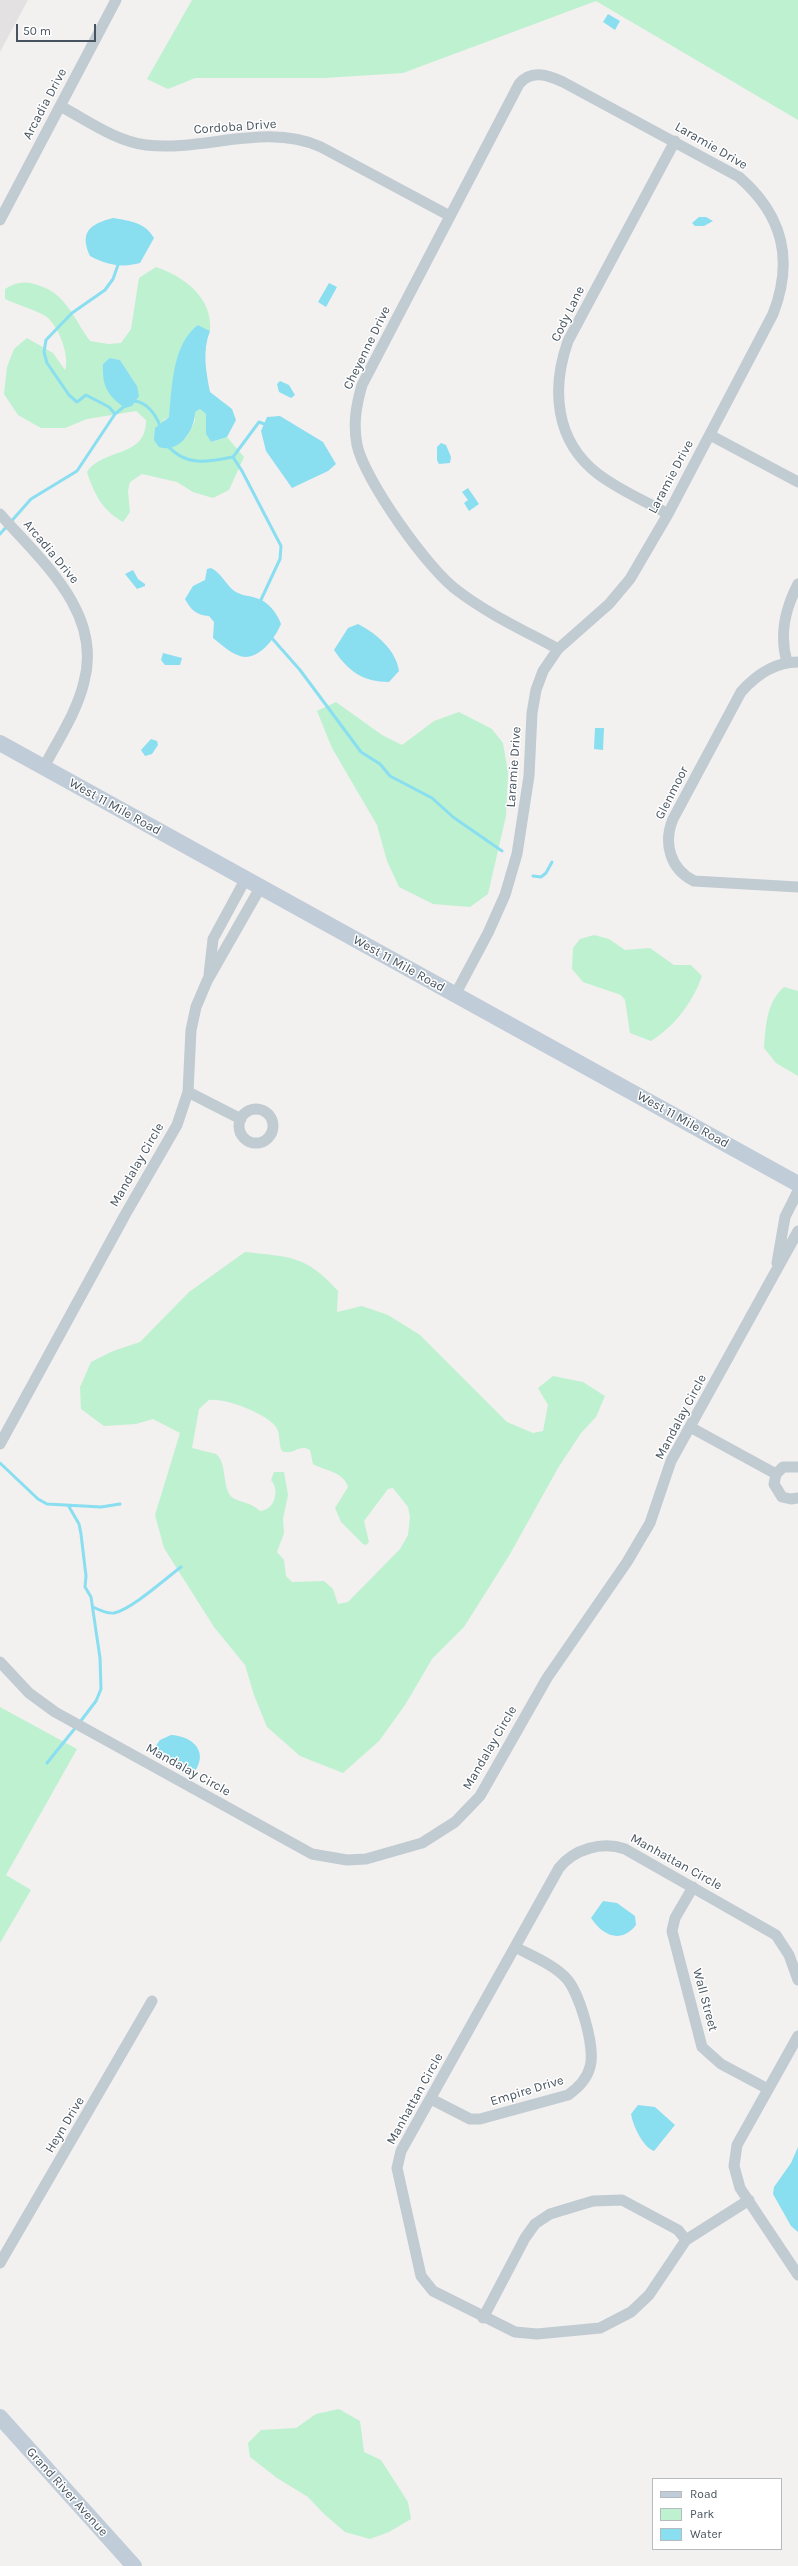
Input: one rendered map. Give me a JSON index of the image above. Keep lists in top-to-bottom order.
{
  "streets": {
    "street": [
      "Arcadia Drive",
      "Cordoba Drive",
      "Laramie Drive",
      "Cody Lane",
      "Cheyenne Drive",
      "Glenmoor",
      "West 11 Mile Road",
      "Mandalay Circle",
      "Manhattan Circle",
      "Wall Street",
      "Empire Drive",
      "Heyn Drive",
      "Grand River Avenue"
    ]
  },
  "crossings": [
    ["Arcadia Drive", "Cordoba Drive"],
    ["Arcadia Drive", "West 11 Mile Road"],
    ["Cordoba Drive", "Cheyenne Drive"],
    ["Laramie Drive", "Cody Lane"],
    ["Laramie Drive", "Cheyenne Drive"],
    ["Laramie Drive", "West 11 Mile Road"],
    ["West 11 Mile Road", "Mandalay Circle"],
    ["Manhattan Circle", "Wall Street"],
    ["Manhattan Circle", "Empire Drive"]
  ],
  "legend": ["Road", "Park", "Water"],
  "scale_bar": "50 m"
}
